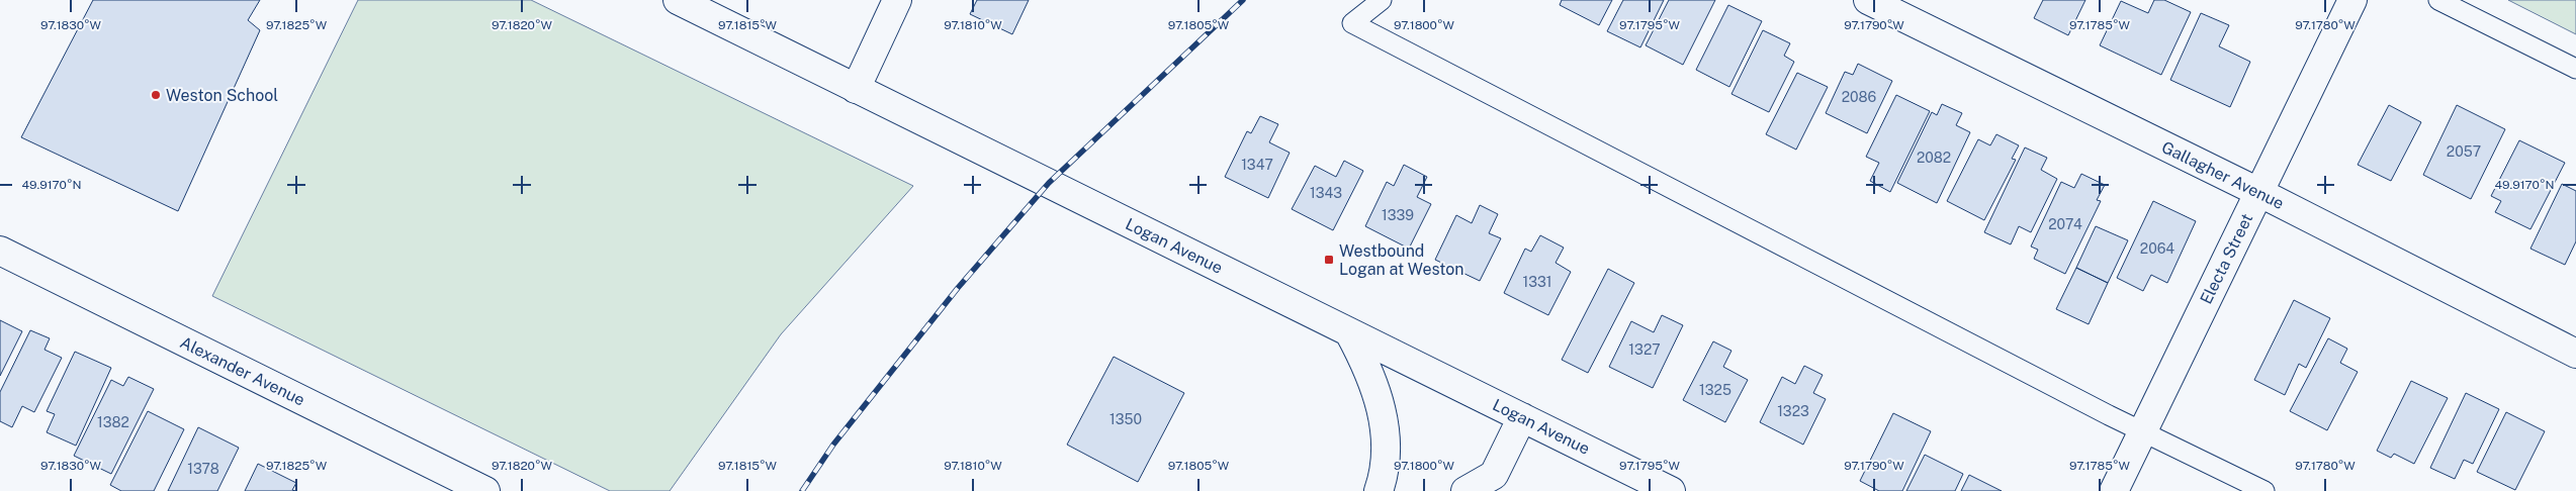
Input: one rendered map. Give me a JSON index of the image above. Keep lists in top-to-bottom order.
{
  "streets": {
    "street": [
      "Gallagher Avenue",
      "Logan Avenue",
      "Electa Street",
      "Alexander Avenue"
    ]
  },
  "crossings": [
    ["Gallagher Avenue", "Electa Street"]
  ],
  "places": {
    "other": ["Weston School"],
    "transit": ["Westbound Logan at Weston"]
  },
  "house_numbers": [
    "2086",
    "2057",
    "2082",
    "1347",
    "1343",
    "1339",
    "2074",
    "2064",
    "1331",
    "1327",
    "1325",
    "1323",
    "1350",
    "1382",
    "1378"
  ],
  "coordinates": [
    "97.1830°W",
    "97.1825°W",
    "97.1820°W",
    "97.1815°W",
    "97.1810°W",
    "97.1805°W",
    "97.1800°W",
    "97.1795°W",
    "97.1790°W",
    "97.1785°W",
    "97.1780°W",
    "49.9170°N"
  ]
}
